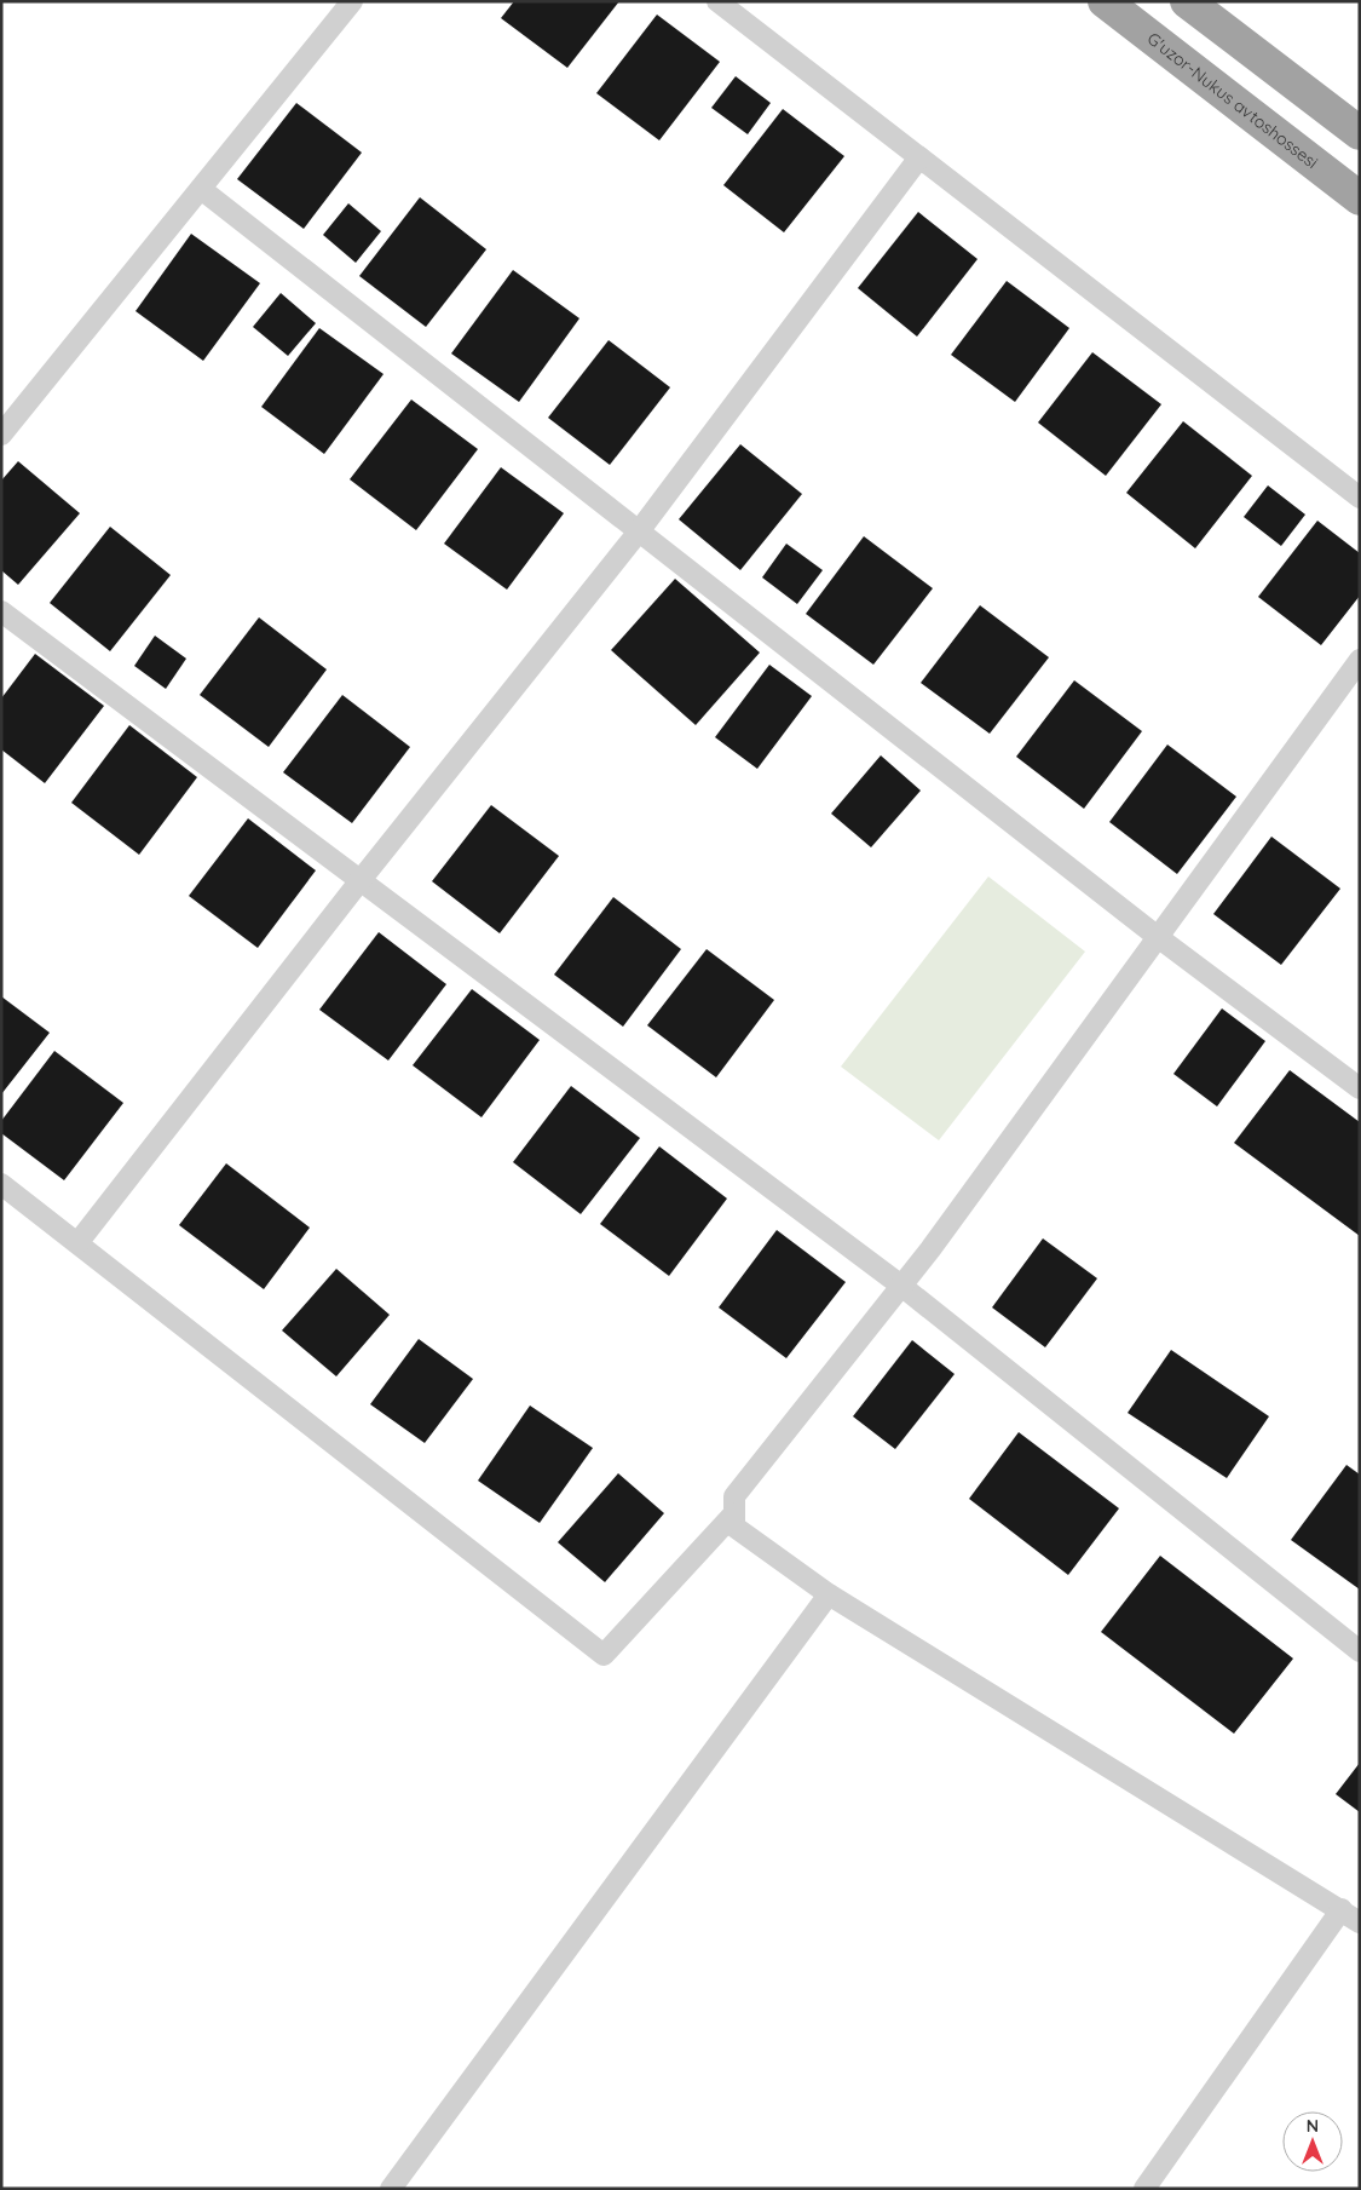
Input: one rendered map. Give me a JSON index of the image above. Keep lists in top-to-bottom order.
{
  "streets": {
    "highway": ["G'uzor-Nukus avtoshossesi"]
  },
  "north": "top"
}
